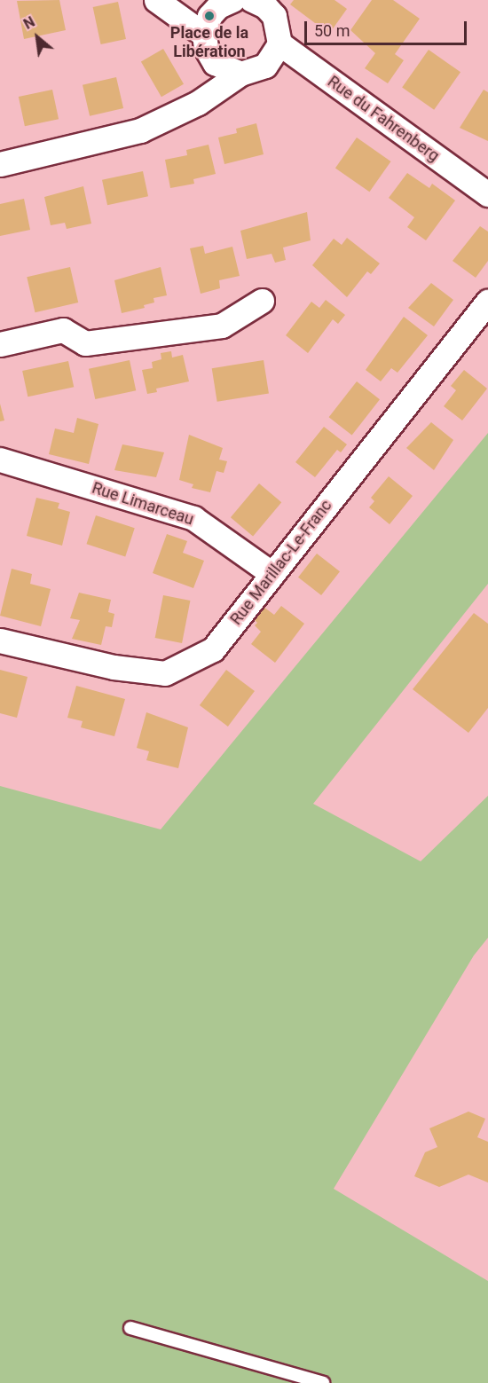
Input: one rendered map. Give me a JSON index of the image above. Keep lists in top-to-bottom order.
{
  "streets": {
    "street": ["Rue du Fahrenberg", "Rue Limarceau", "Rue Marillac-Le-Franc"]
  },
  "crossings": [
    ["Rue Limarceau", "Rue Marillac-Le-Franc"]
  ],
  "places": ["Place de la Libération"],
  "scale_bar": "50 m",
  "north": "top left"
}
